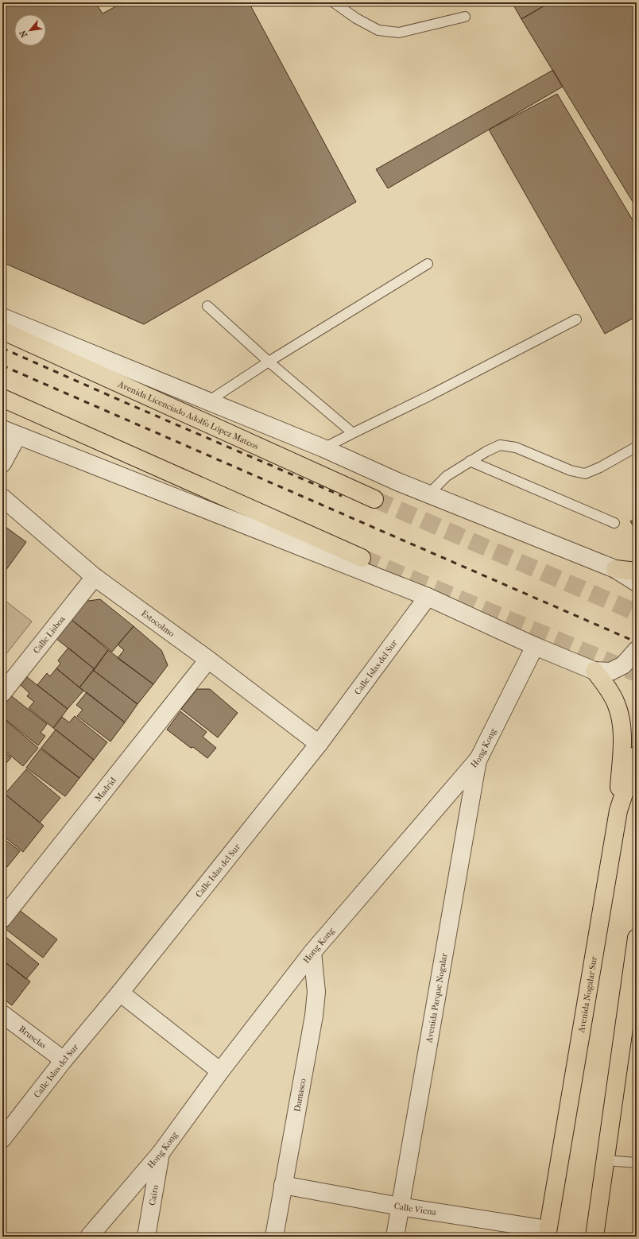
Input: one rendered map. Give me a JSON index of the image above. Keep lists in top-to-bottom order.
{
  "streets": {
    "main road": ["Avenida Licenciado Adolfo López Mateos", "Avenida Nogalar Sur"],
    "street": [
      "Estocolmo",
      "Calle Lisboa",
      "Calle Islas del Sur",
      "Hong Kong",
      "Madrid",
      "Avenida Parque Nogalar",
      "Bruselas",
      "Damasco",
      "Cairo",
      "Calle Viena"
    ]
  },
  "crossings": [
    ["Estocolmo", "Calle Lisboa"],
    ["Estocolmo", "Calle Islas del Sur"],
    ["Estocolmo", "Madrid"],
    ["Calle Islas del Sur", "Bruselas"],
    ["Hong Kong", "Avenida Parque Nogalar"],
    ["Hong Kong", "Damasco"],
    ["Hong Kong", "Cairo"],
    ["Avenida Nogalar Sur", "Calle Viena"],
    ["Avenida Parque Nogalar", "Calle Viena"],
    ["Damasco", "Calle Viena"]
  ],
  "north": "bottom left"
}
